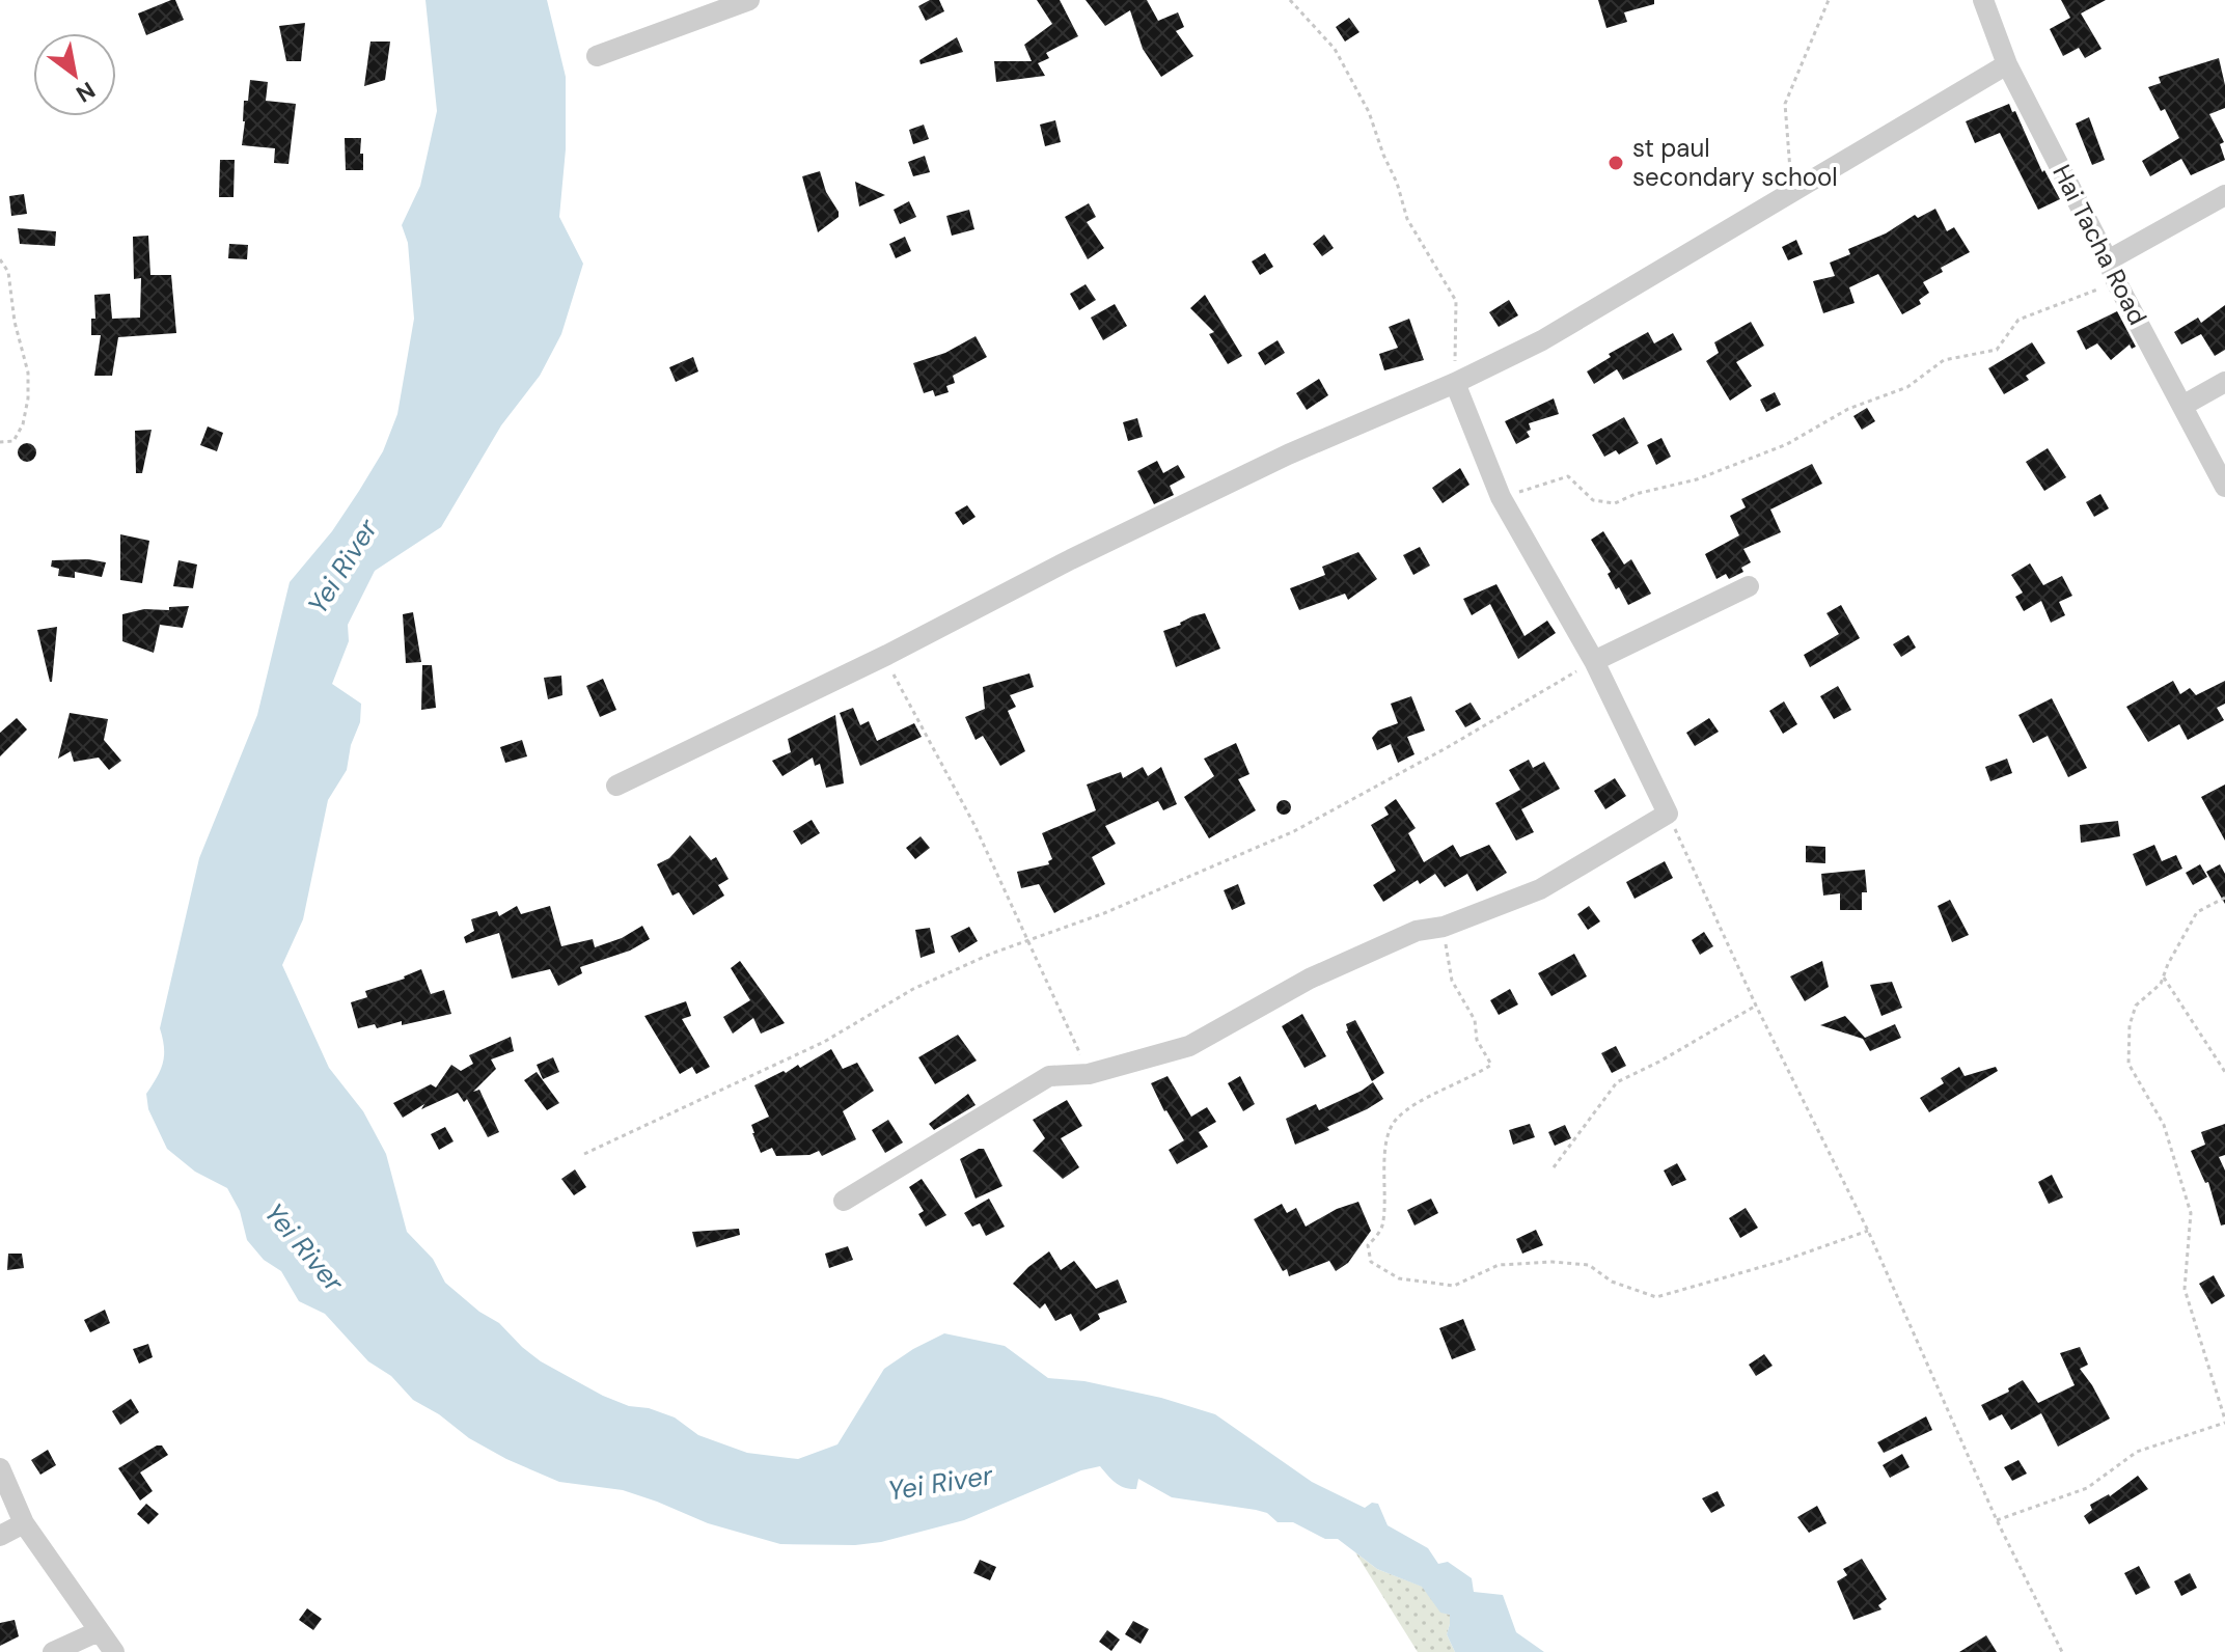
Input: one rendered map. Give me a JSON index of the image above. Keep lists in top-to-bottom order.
{
  "streets": {
    "street": ["Hai Tacha Road"]
  },
  "water": ["Yei River"],
  "places": ["st paul secondary school"],
  "north": "bottom right"
}
